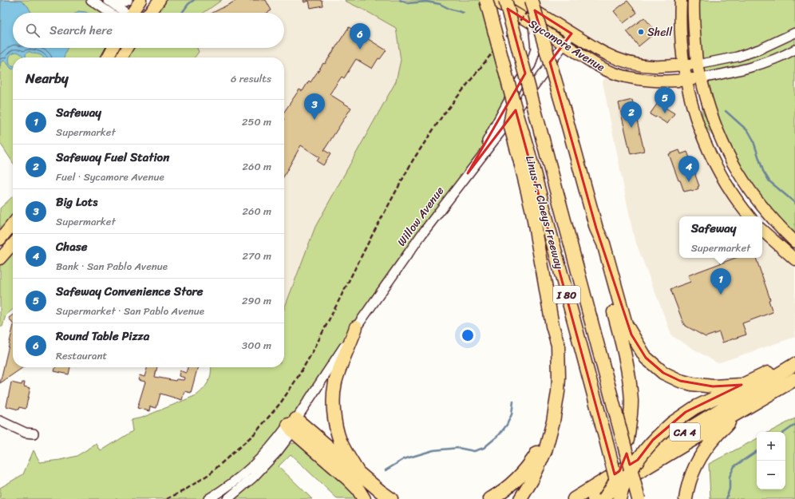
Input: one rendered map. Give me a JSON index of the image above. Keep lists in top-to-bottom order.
{
  "streets": {
    "highway": ["Linus F. Claeys Freeway", "I 80", "CA 4"],
    "main road": ["Sycamore Avenue"],
    "street": ["Willow Avenue"]
  },
  "crossings": [
    ["Sycamore Avenue", "Linus F. Claeys Freeway"],
    ["Sycamore Avenue", "Willow Avenue"]
  ],
  "places": ["Shell"],
  "page": {
    "search": "Search here",
    "pins": [
      "6",
      "5",
      "3",
      "2",
      "4",
      "1"
    ],
    "heading": ["Nearby", "6 results"],
    "list": [
      {
        "mark": "1",
        "name": "Safeway",
        "note": "Supermarket",
        "value": "250 m"
      },
      {
        "mark": "2",
        "name": "Safeway Fuel Station",
        "note": "Fuel · Sycamore Avenue",
        "value": "260 m"
      },
      {
        "mark": "3",
        "name": "Big Lots",
        "note": "Supermarket",
        "value": "260 m"
      },
      {
        "mark": "4",
        "name": "Chase",
        "note": "Bank · San Pablo Avenue",
        "value": "270 m"
      },
      {
        "mark": "5",
        "name": "Safeway Convenience Store",
        "note": "Supermarket · San Pablo Avenue",
        "value": "290 m"
      },
      {
        "mark": "6",
        "name": "Round Table Pizza",
        "note": "Restaurant",
        "value": "300 m"
      }
    ],
    "popup": ["Safeway", "Supermarket"],
    "map_buttons": ["+", "−"]
  }
}
